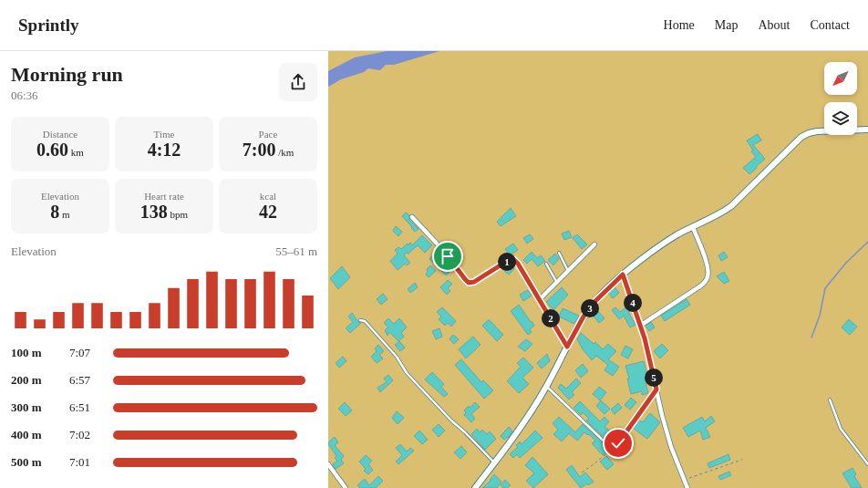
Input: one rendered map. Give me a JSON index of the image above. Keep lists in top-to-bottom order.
{
  "north": "bottom left",
  "page": {
    "header": "Sprintly",
    "nav": [
      "Home",
      "Map",
      "About",
      "Contact"
    ],
    "heading": ["Morning run", "06:36"],
    "stats": [
      ["Distance", "0.60 km"],
      ["Time", "4:12"],
      ["Pace", "7:00 /km"],
      ["Elevation", "8 m"],
      ["Heart rate", "138 bpm"],
      ["kcal", "42"]
    ],
    "chart": ["Elevation", "55–61 m"],
    "pins": [
      "1",
      "4",
      "3",
      "2",
      "5"
    ],
    "list": [
      {
        "name": "100 m",
        "note": "7:07"
      },
      {
        "name": "200 m",
        "note": "6:57"
      },
      {
        "name": "300 m",
        "note": "6:51"
      },
      {
        "name": "400 m",
        "note": "7:02"
      },
      {
        "name": "500 m",
        "note": "7:01"
      }
    ]
  }
}
